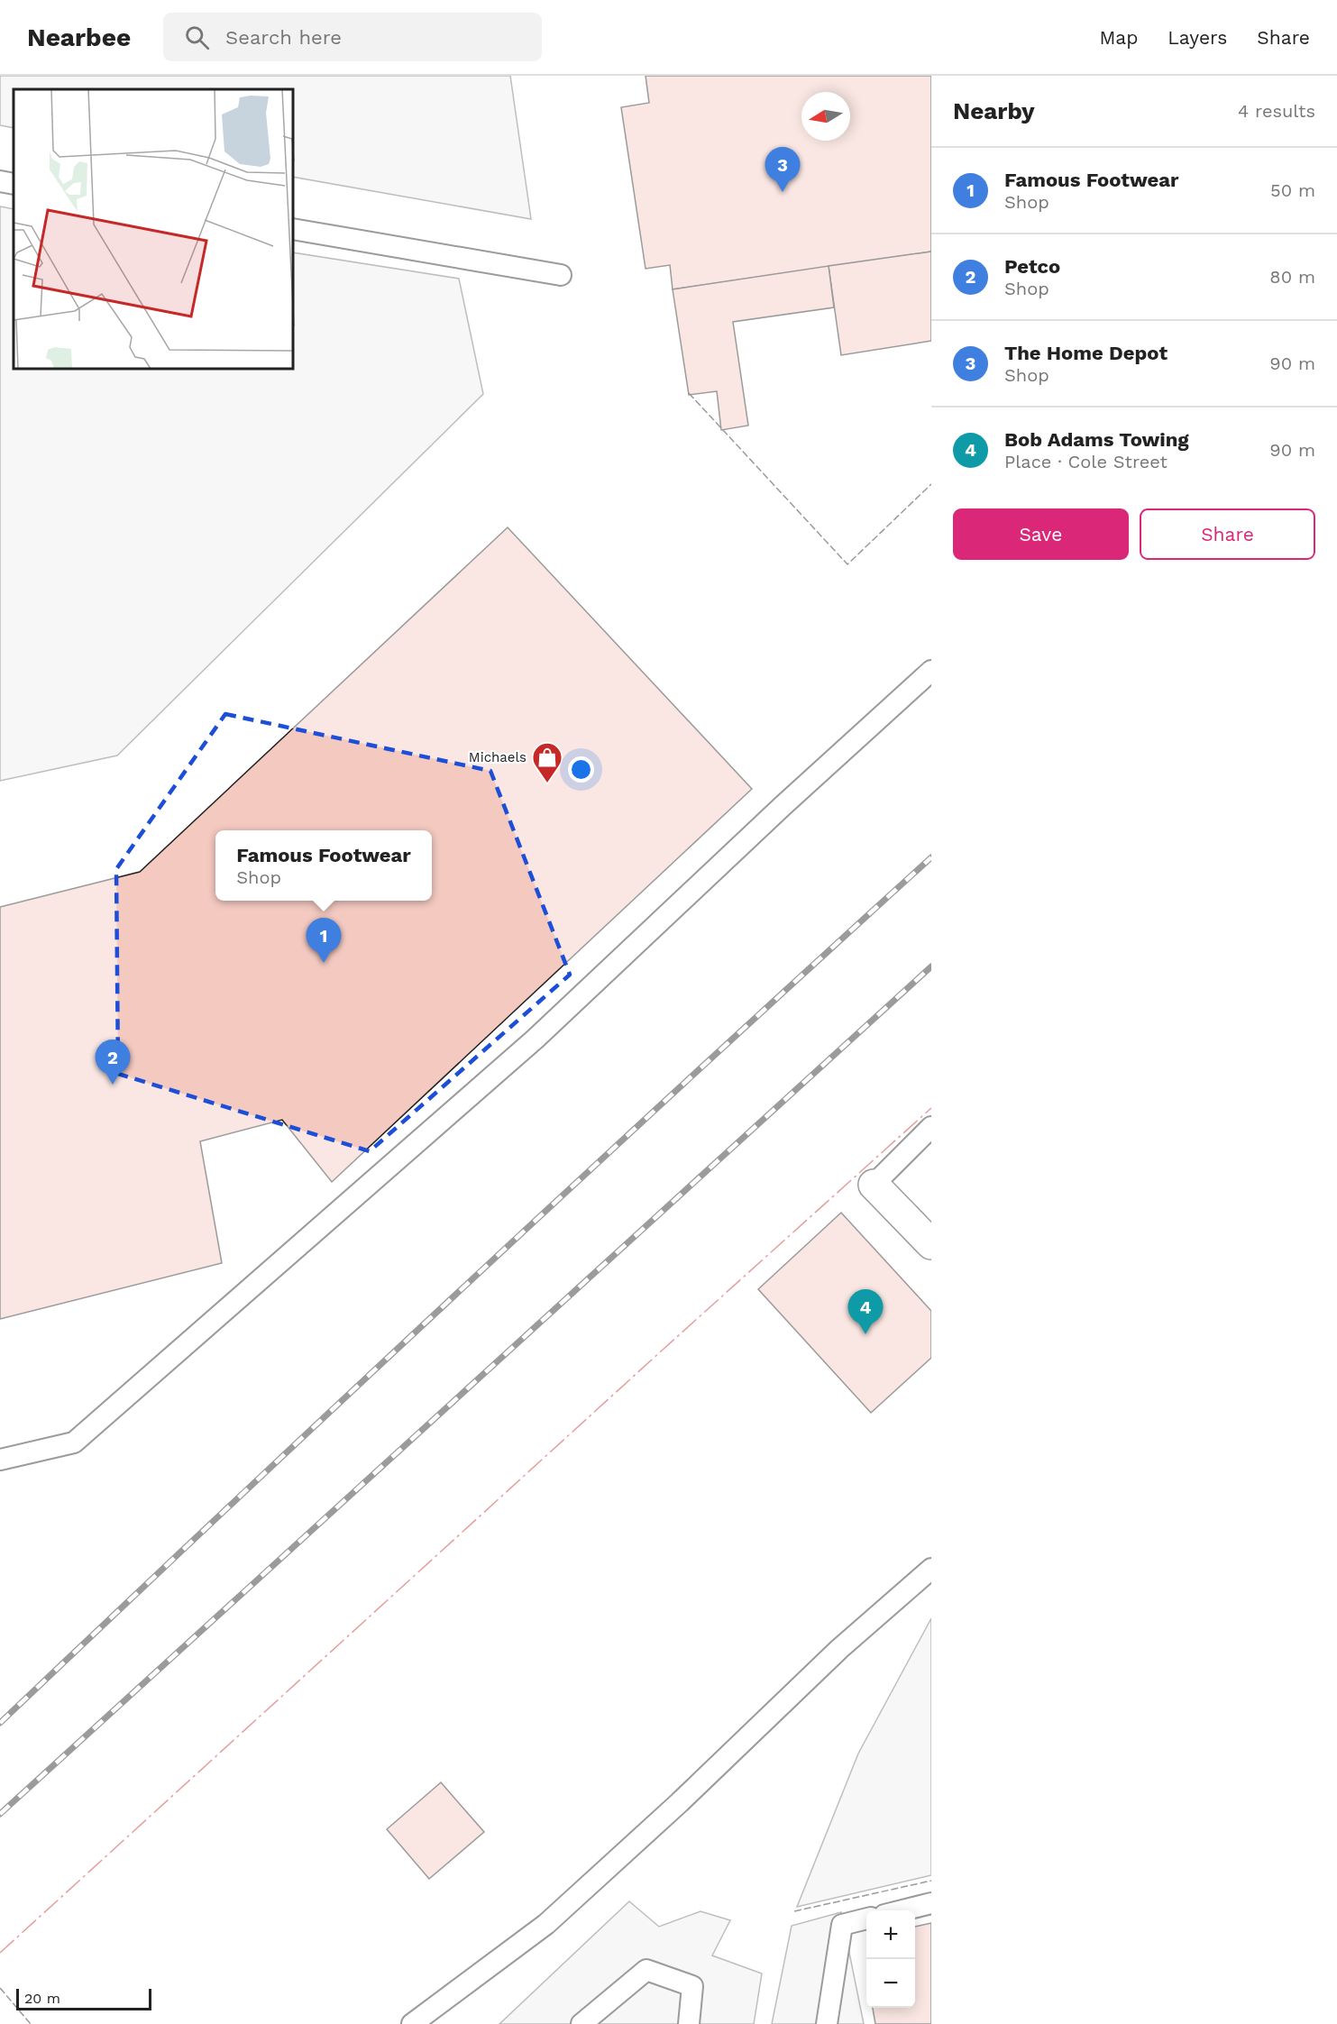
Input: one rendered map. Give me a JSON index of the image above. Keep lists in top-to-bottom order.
{
  "places": {
    "shop": ["Michaels"]
  },
  "scale_bar": "20 m",
  "north": "left",
  "page": {
    "header": "Nearbee",
    "search": "Search here",
    "nav": ["Map", "Layers", "Share"],
    "heading": ["Nearby", "4 results"],
    "list": [
      {
        "mark": "1",
        "name": "Famous Footwear",
        "note": "Shop",
        "value": "50 m"
      },
      {
        "mark": "2",
        "name": "Petco",
        "note": "Shop",
        "value": "80 m"
      },
      {
        "mark": "3",
        "name": "The Home Depot",
        "note": "Shop",
        "value": "90 m"
      },
      {
        "mark": "4",
        "name": "Bob Adams Towing",
        "note": "Place · Cole Street",
        "value": "90 m"
      }
    ],
    "pins": [
      "3",
      "1",
      "2",
      "4"
    ],
    "buttons": ["Save", "Share"],
    "popup": ["Famous Footwear", "Shop"],
    "map_buttons": ["+", "−"],
    "scale": "20 m"
  }
}
